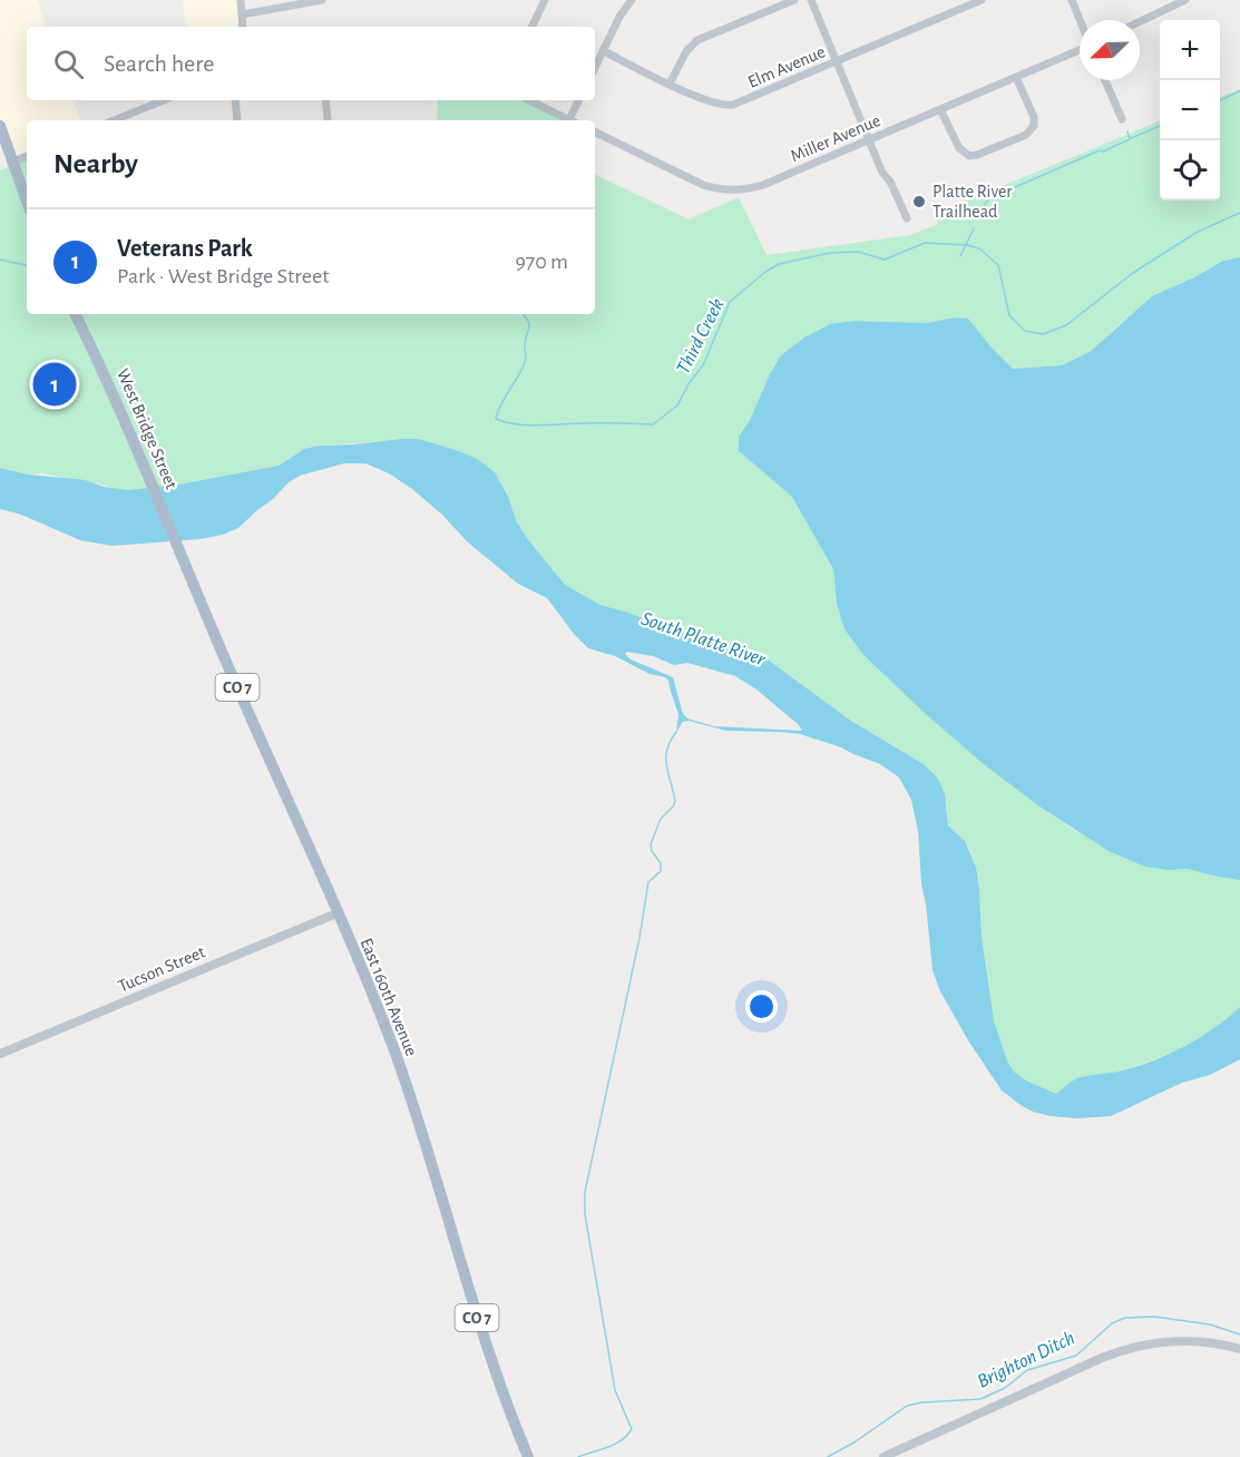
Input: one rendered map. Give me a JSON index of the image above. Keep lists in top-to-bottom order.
{
  "streets": {
    "main road": ["West Bridge Street", "CO 7", "East 160th Avenue"],
    "street": ["Elm Avenue", "Miller Avenue", "Tucson Street"]
  },
  "crossings": [
    ["West Bridge Street", "East 160th Avenue"],
    ["Tucson Street", "East 160th Avenue"]
  ],
  "water": ["Third Creek", "South Platte River", "Brighton Ditch"],
  "places": ["Platte River Trailhead"],
  "north": "bottom left",
  "page": {
    "map_buttons": ["+", "−"],
    "search": "Search here",
    "heading": "Nearby",
    "list": [
      {
        "mark": "1",
        "name": "Veterans Park",
        "note": "Park · West Bridge Street",
        "value": "970 m"
      }
    ],
    "pins": "1"
  }
}
